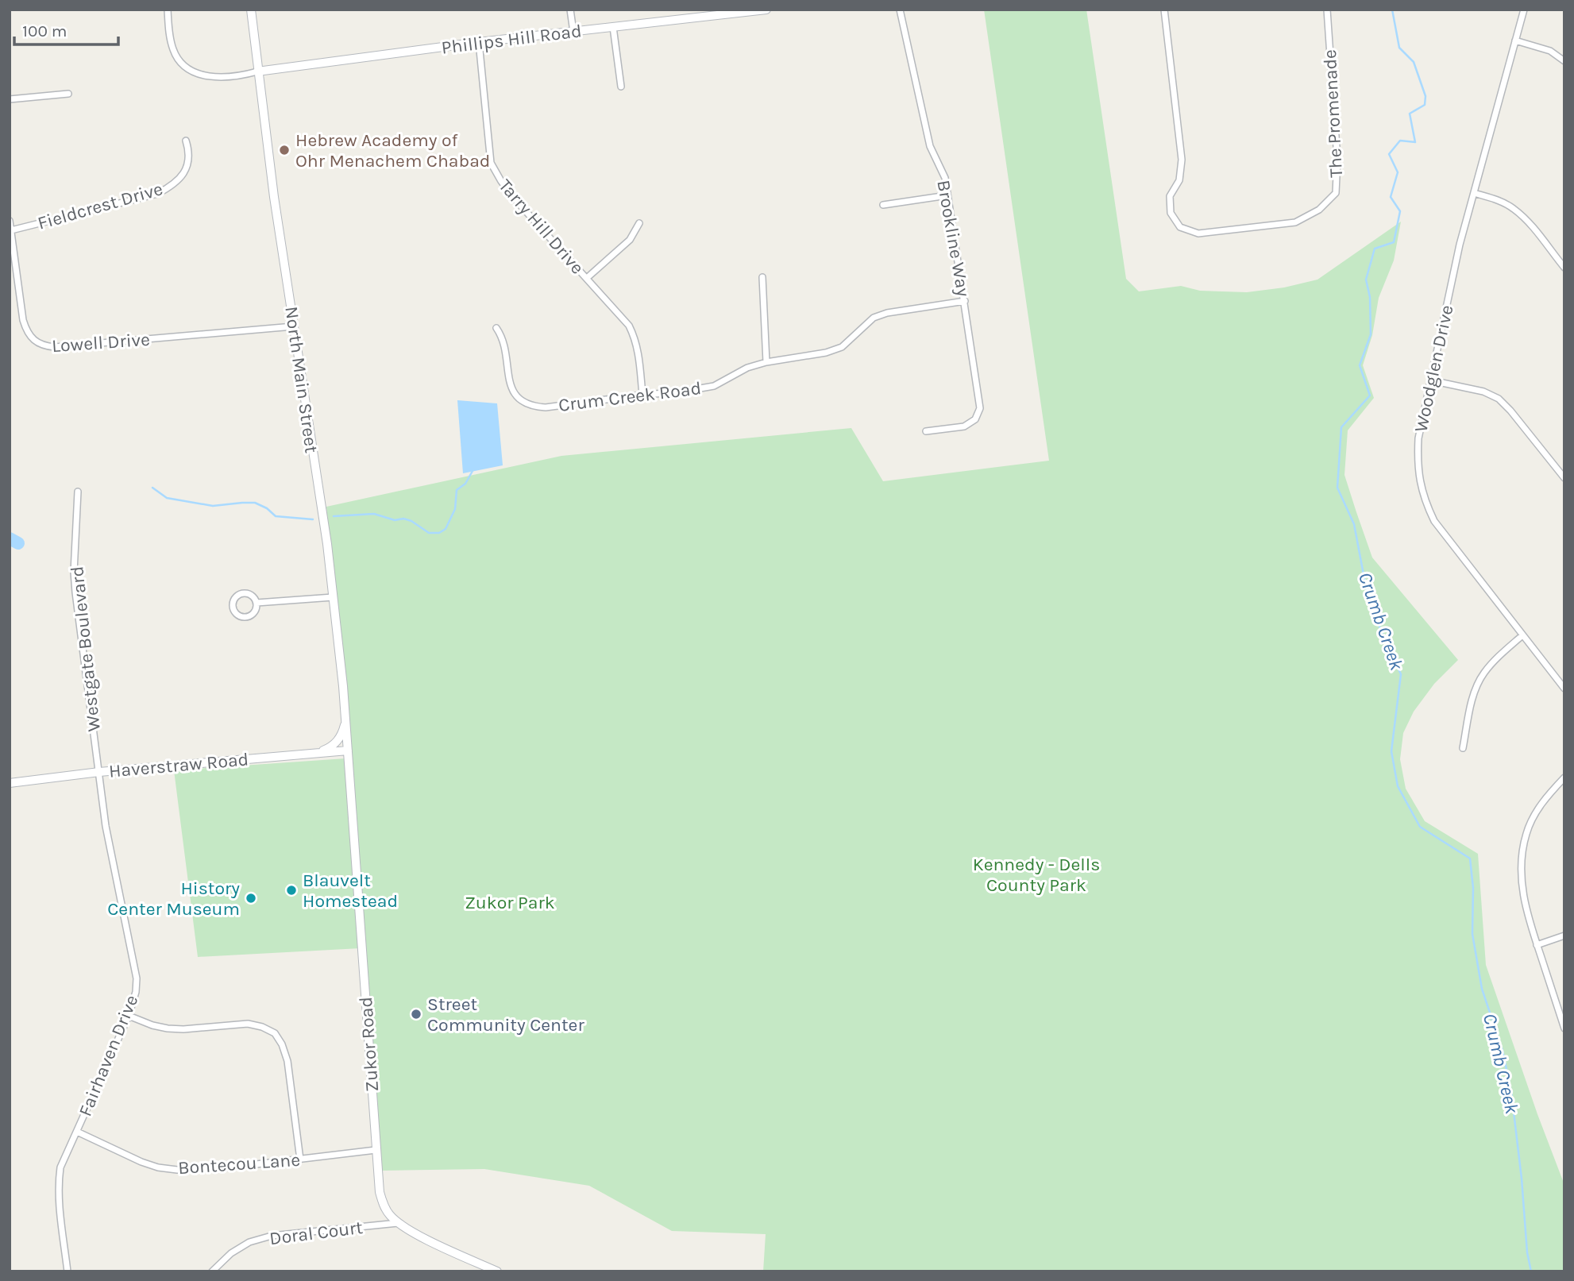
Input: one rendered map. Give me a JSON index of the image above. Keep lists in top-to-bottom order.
{
  "streets": {
    "street": [
      "Phillips Hill Road",
      "The Promenade",
      "Fieldcrest Drive",
      "Tarry Hill Drive",
      "Brookline Way",
      "Lowell Drive",
      "Woodglen Drive",
      "North Main Street",
      "Crum Creek Road",
      "Westgate Boulevard",
      "Haverstraw Road",
      "Zukor Road",
      "Fairhaven Drive",
      "Bontecou Lane",
      "Doral Court"
    ]
  },
  "crossings": [
    ["Phillips Hill Road", "Tarry Hill Drive"],
    ["Phillips Hill Road", "North Main Street"],
    ["Fieldcrest Drive", "Lowell Drive"],
    ["Tarry Hill Drive", "Crum Creek Road"],
    ["Brookline Way", "Crum Creek Road"],
    ["Lowell Drive", "North Main Street"],
    ["North Main Street", "Haverstraw Road"],
    ["North Main Street", "Zukor Road"],
    ["Westgate Boulevard", "Haverstraw Road"],
    ["Westgate Boulevard", "Fairhaven Drive"],
    ["Haverstraw Road", "Zukor Road"],
    ["Haverstraw Road", "Fairhaven Drive"],
    ["Zukor Road", "Bontecou Lane"],
    ["Zukor Road", "Doral Court"],
    ["Fairhaven Drive", "Bontecou Lane"]
  ],
  "water": ["Crumb Creek"],
  "parks": ["Kennedy - Dells County Park", "Zukor Park"],
  "places": [
    "Hebrew Academy of Ohr Menachem Chabad",
    "Blauvelt Homestead",
    "History Center Museum",
    "Street Community Center"
  ],
  "scale_bar": "100 m"
}
